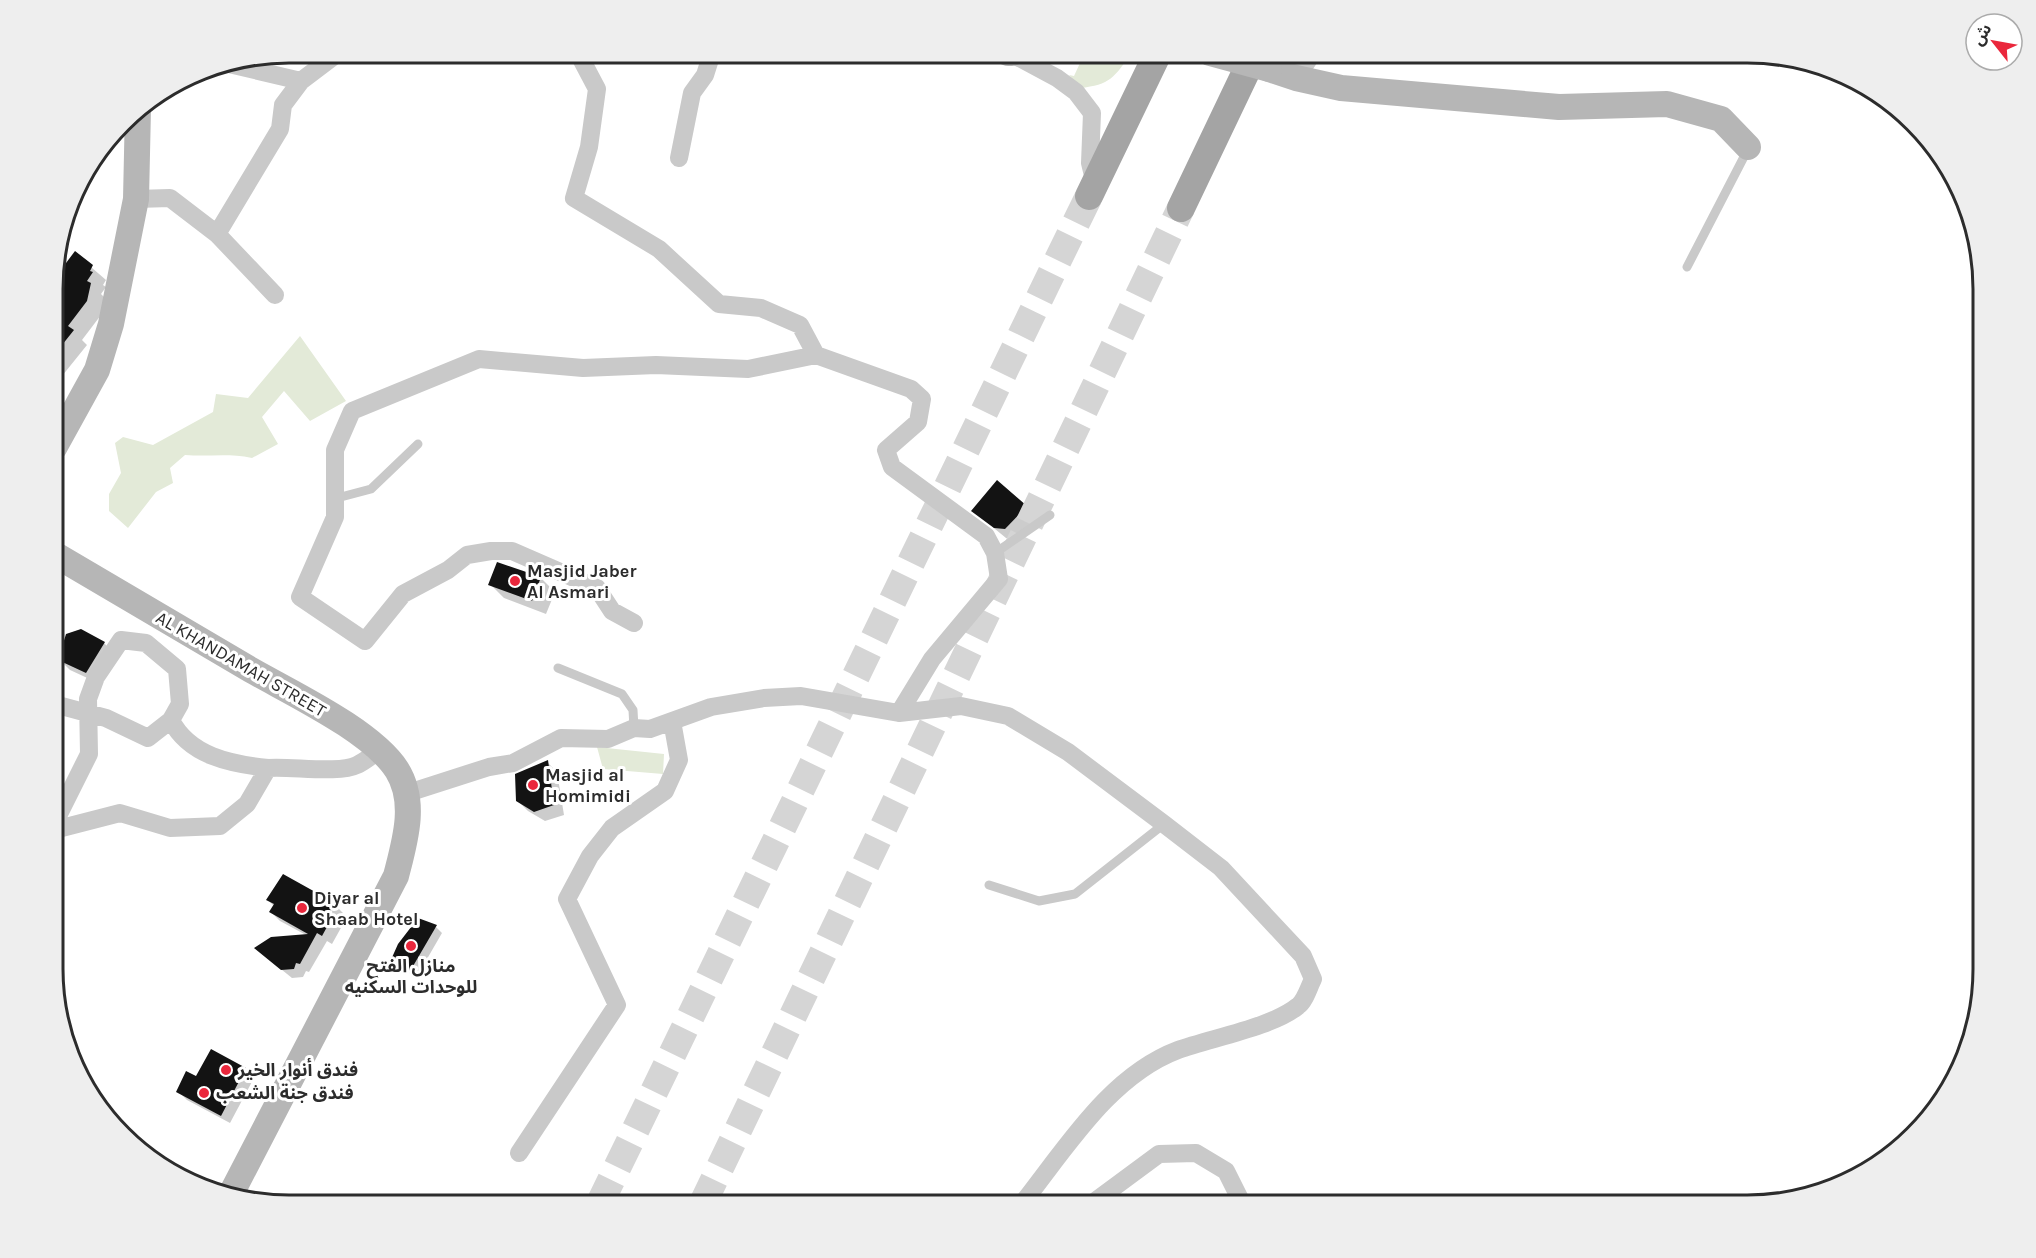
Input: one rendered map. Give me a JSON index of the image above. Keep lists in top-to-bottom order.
{
  "streets": {
    "street": ["AL KHANDAMAH STREET"]
  },
  "places": [
    "Masjid Jaber Al Asmari",
    "Masjid al Homimidi",
    "Diyar al Shaab Hotel",
    "منازل الفتح للوحدات السكنيه",
    "فندق أنوار الخير",
    "فندق جنة الشعب"
  ],
  "north": "top left"
}
